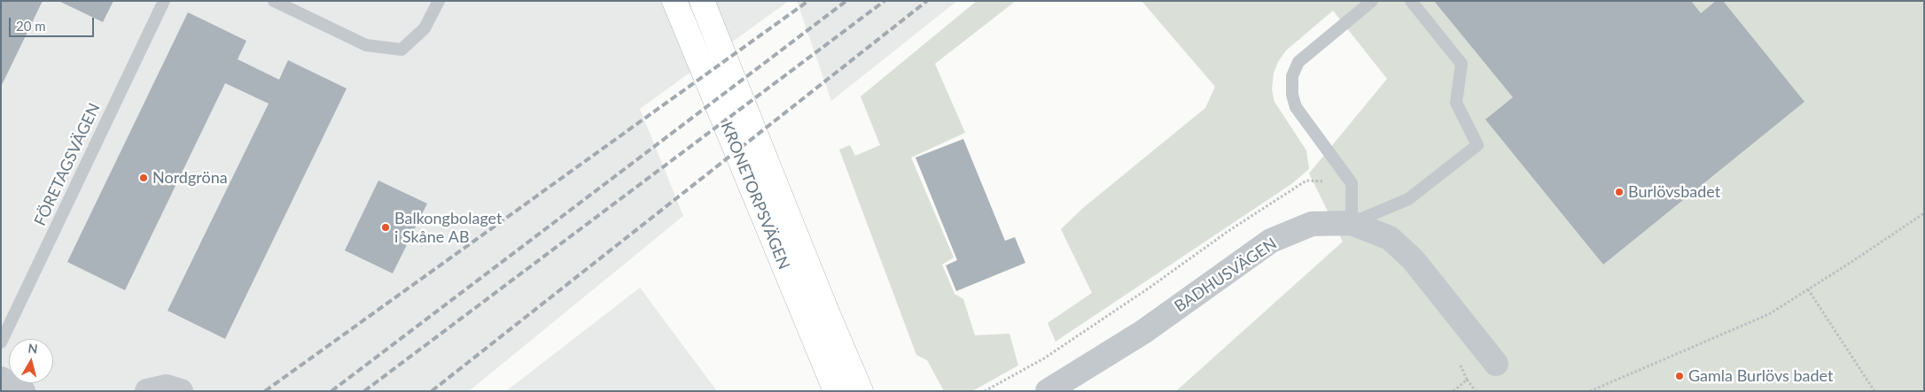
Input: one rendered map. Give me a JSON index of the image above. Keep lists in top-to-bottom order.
{
  "streets": {
    "main road": ["KRONETORPSVÄGEN"],
    "street": ["BADHUSVÄGEN"],
    "lane": ["FÖRETAGSVÄGEN"]
  },
  "places": [
    "Nordgröna",
    "Burlövsbadet",
    "Balkongbolaget i Skåne AB",
    "Gamla Burlövs badet"
  ],
  "scale_bar": "20 m",
  "north": "top"
}
